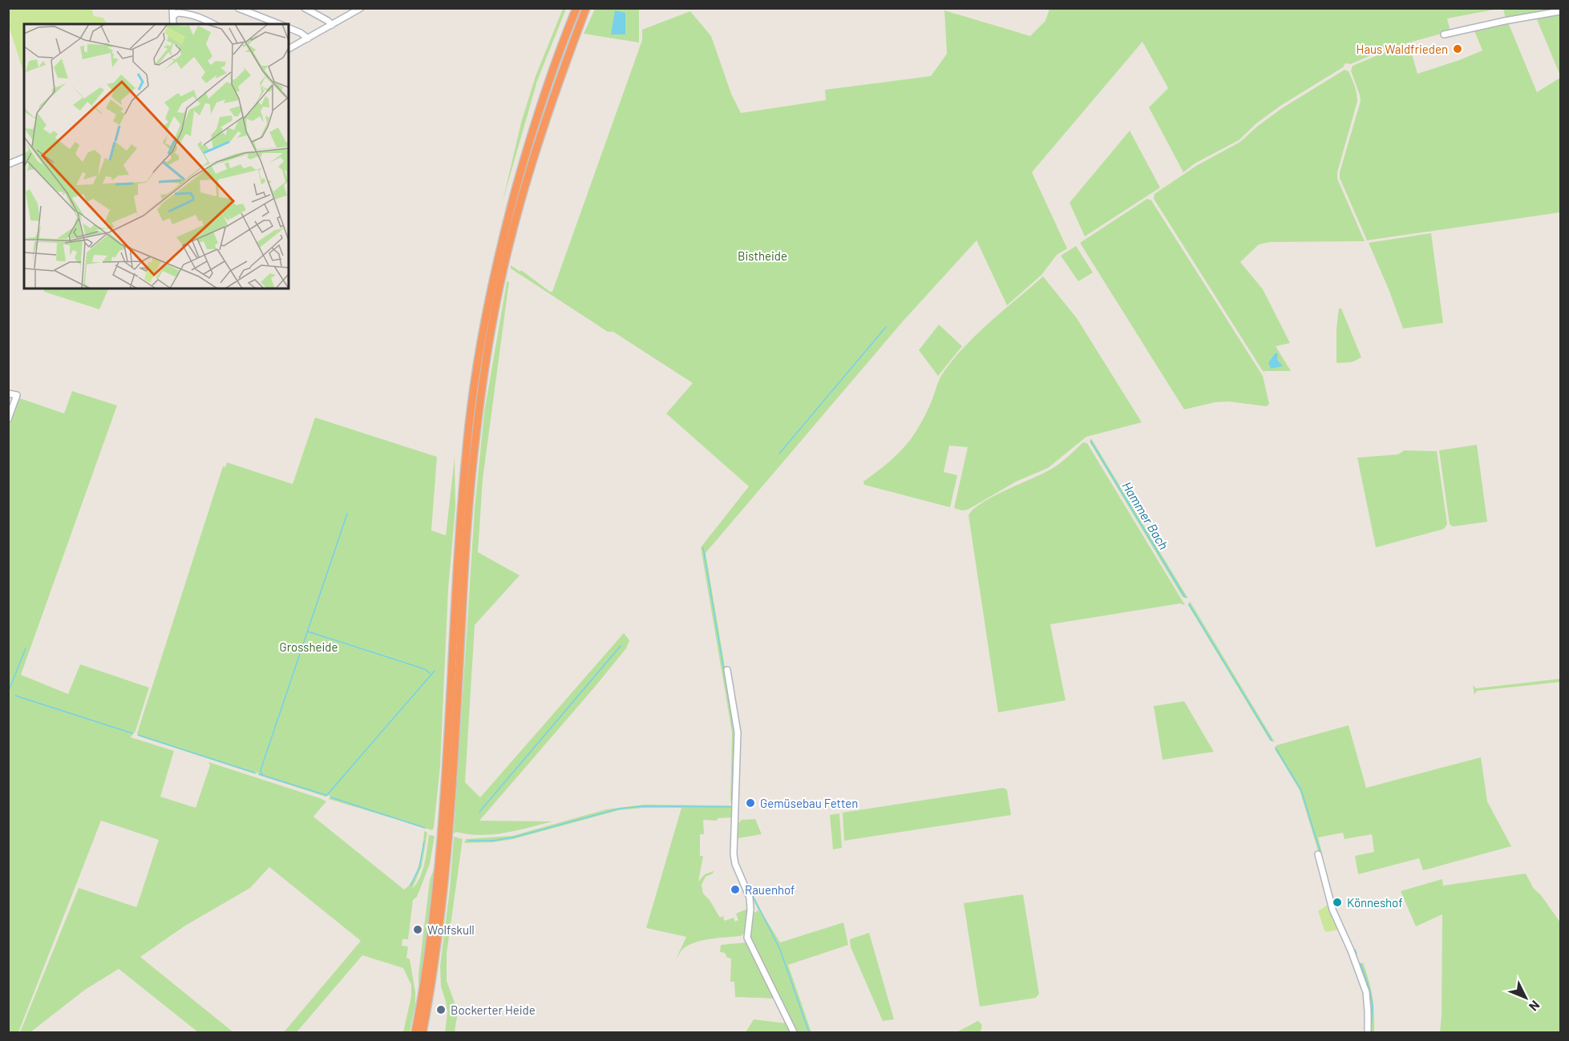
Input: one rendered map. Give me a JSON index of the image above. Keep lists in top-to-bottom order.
{
  "water": ["Hammer Bach"],
  "parks": ["Bistheide", "Grossheide"],
  "places": [
    "Haus Waldfrieden",
    "Gemüsebau Fetten",
    "Rauenhof",
    "Könneshof",
    "Wolfskull",
    "Bockerter Heide"
  ],
  "north": "bottom right"
}
